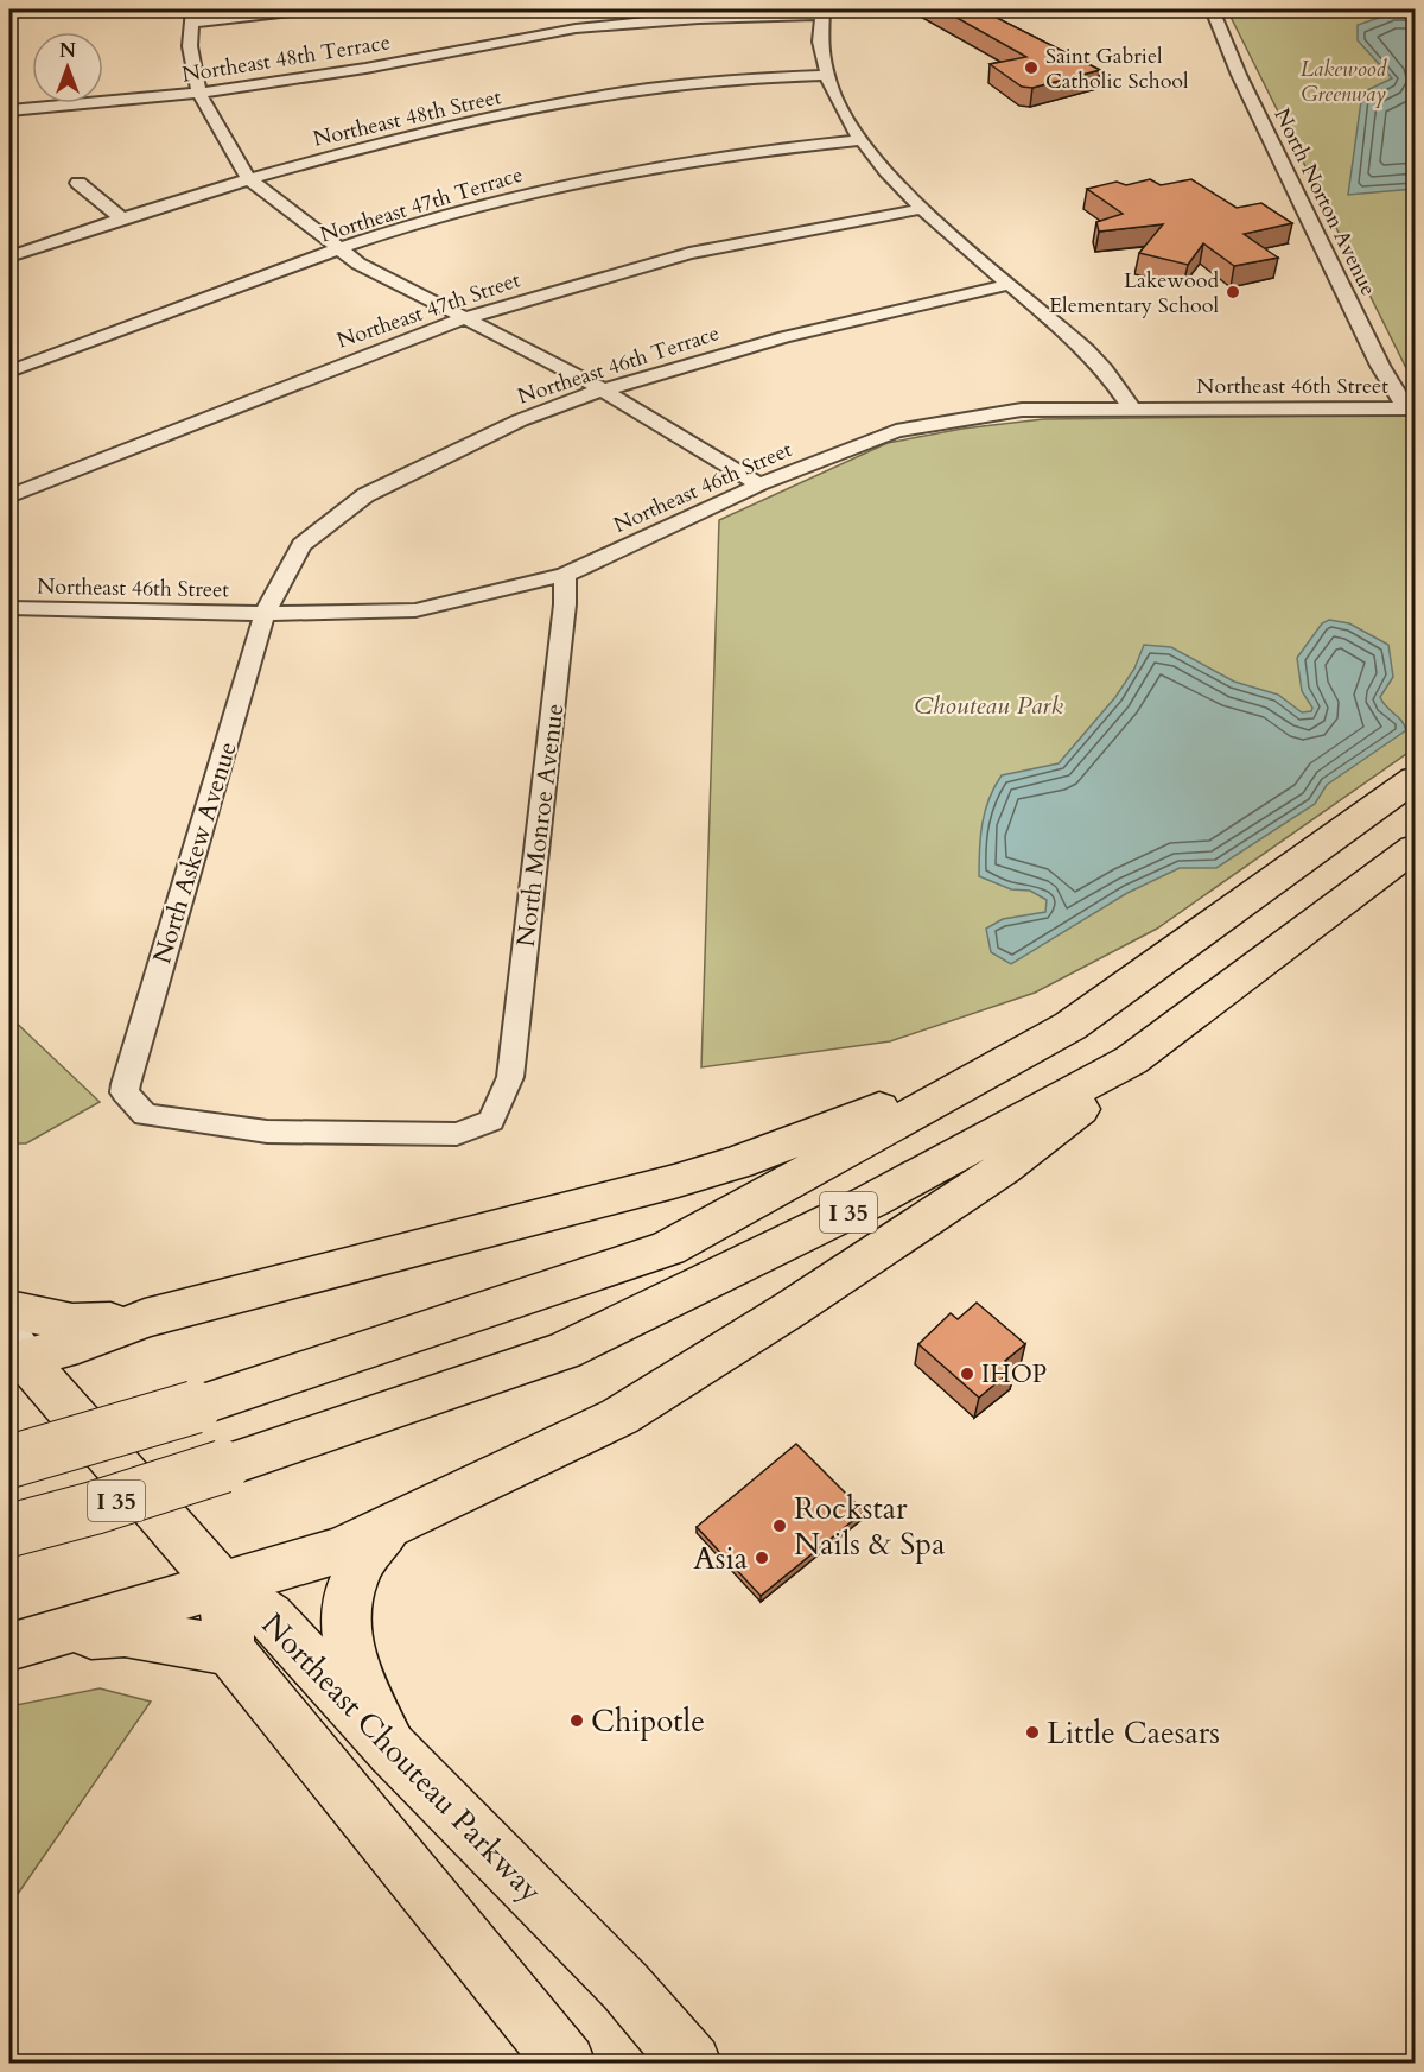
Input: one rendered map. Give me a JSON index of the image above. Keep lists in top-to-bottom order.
{
  "streets": {
    "main road": ["I 35", "Northeast Chouteau Parkway"],
    "street": [
      "Northeast 48th Terrace",
      "Northeast 48th Street",
      "North Norton Avenue",
      "Northeast 47th Terrace",
      "Northeast 47th Street",
      "Northeast 46th Terrace",
      "Northeast 46th Street",
      "North Monroe Avenue",
      "North Askew Avenue"
    ]
  },
  "crossings": [
    ["North Norton Avenue", "Northeast 46th Street"],
    ["Northeast 46th Terrace", "Northeast 46th Street"],
    ["Northeast 46th Terrace", "North Askew Avenue"],
    ["Northeast 46th Street", "North Monroe Avenue"],
    ["Northeast 46th Street", "North Askew Avenue"],
    ["North Monroe Avenue", "North Askew Avenue"]
  ],
  "parks": ["Lakewood Greenway", "Chouteau Park"],
  "places": [
    "Saint Gabriel Catholic School",
    "Lakewood Elementary School",
    "IHOP",
    "Rockstar Nails & Spa",
    "Asia",
    "Chipotle",
    "Little Caesars"
  ],
  "north": "top"
}
